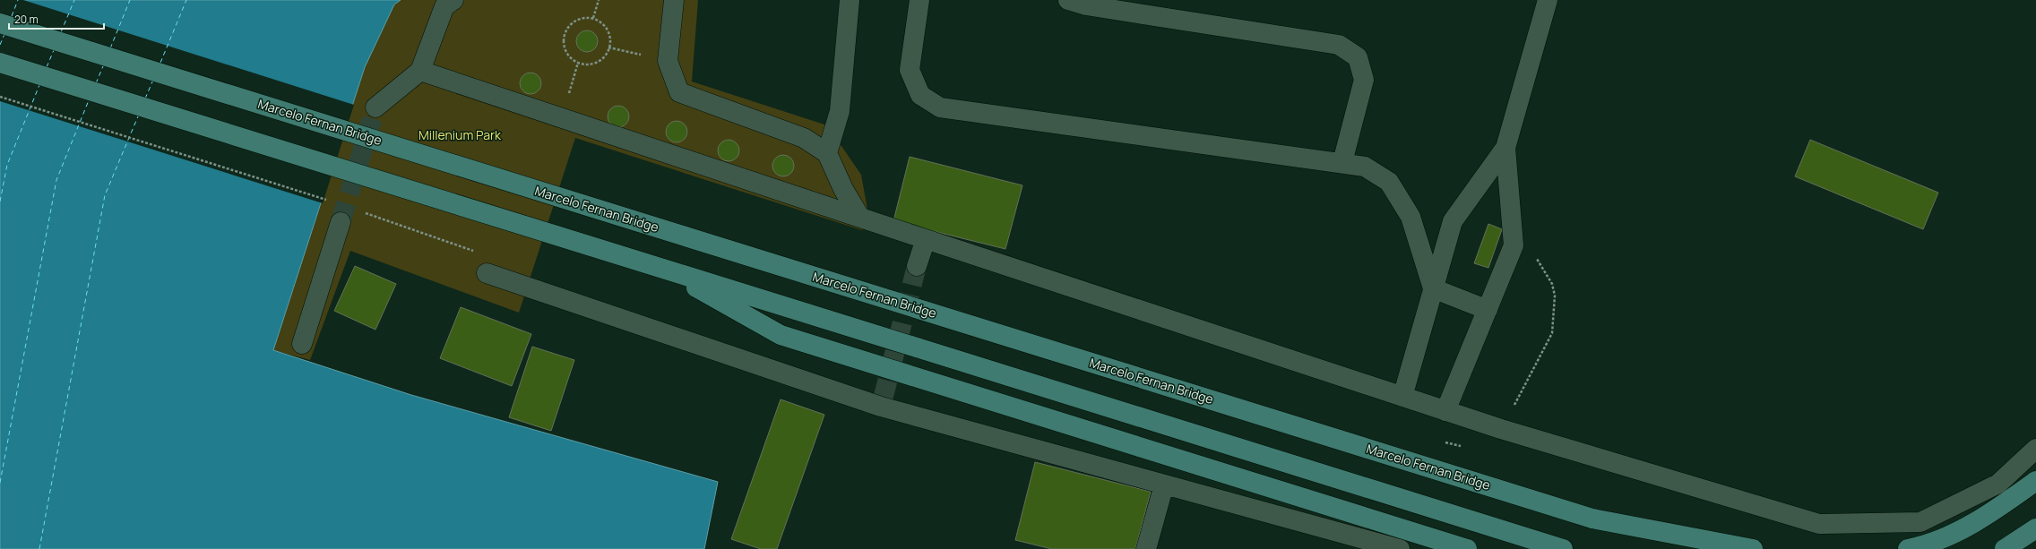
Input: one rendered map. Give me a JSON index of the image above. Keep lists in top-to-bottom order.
{
  "streets": {
    "main road": ["Marcelo Fernan Bridge"]
  },
  "parks": ["Millenium Park"],
  "scale_bar": "20 m"
}
